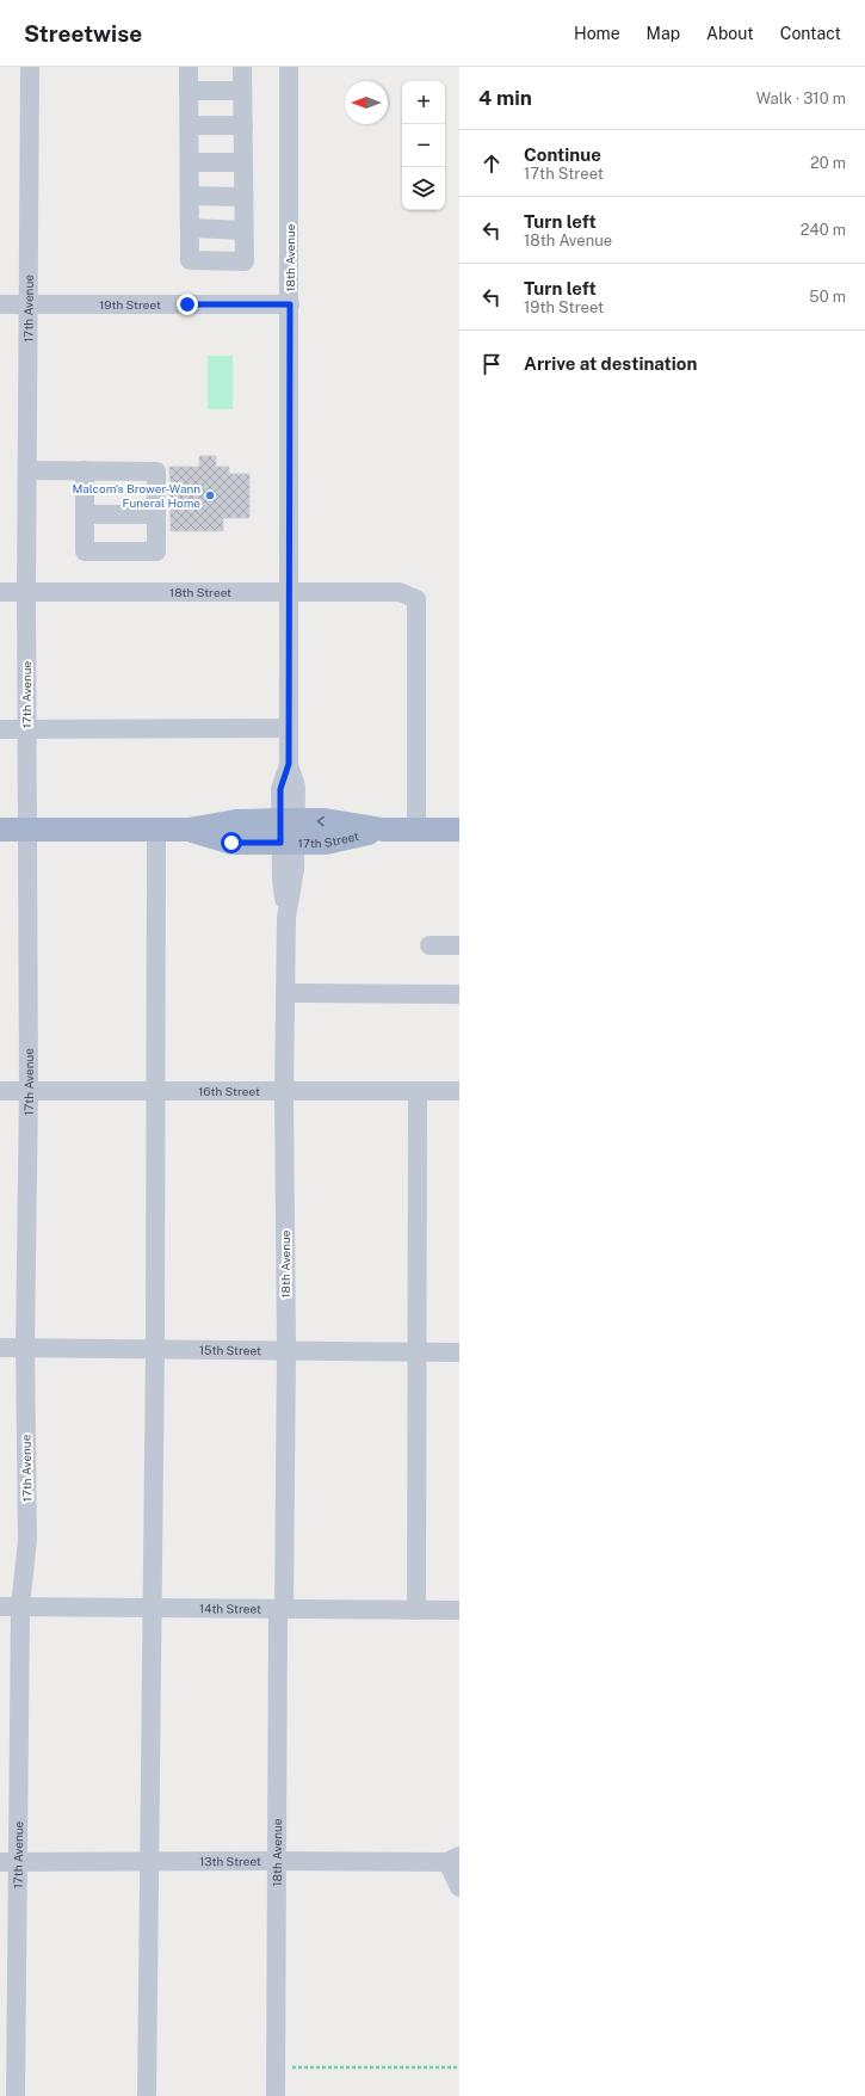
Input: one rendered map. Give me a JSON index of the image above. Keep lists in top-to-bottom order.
{
  "streets": {
    "main road": ["17th Street"],
    "street": [
      "18th Avenue",
      "19th Street",
      "17th Avenue",
      "18th Street",
      "16th Street",
      "15th Street",
      "14th Street",
      "13th Street"
    ]
  },
  "crossings": [
    ["18th Avenue", "19th Street"],
    ["18th Avenue", "18th Street"],
    ["18th Avenue", "17th Street"],
    ["18th Avenue", "16th Street"],
    ["18th Avenue", "15th Street"],
    ["18th Avenue", "14th Street"],
    ["18th Avenue", "13th Street"],
    ["19th Street", "17th Avenue"],
    ["17th Avenue", "18th Street"],
    ["17th Avenue", "17th Street"],
    ["17th Avenue", "16th Street"],
    ["17th Avenue", "15th Street"],
    ["17th Avenue", "14th Street"],
    ["17th Avenue", "13th Street"],
    ["18th Street", "17th Street"]
  ],
  "places": ["Malcom's Brower-Wann Funeral Home"],
  "north": "left",
  "page": {
    "header": "Streetwise",
    "nav": [
      "Home",
      "Map",
      "About",
      "Contact"
    ],
    "heading": ["4 min", "Walk · 310 m"],
    "map_buttons": ["+", "−"],
    "list": [
      ["Continue", "17th Street", "20 m"],
      ["Turn left", "18th Avenue", "240 m"],
      ["Turn left", "19th Street", "50 m"],
      "Arrive at destination"
    ]
  }
}
